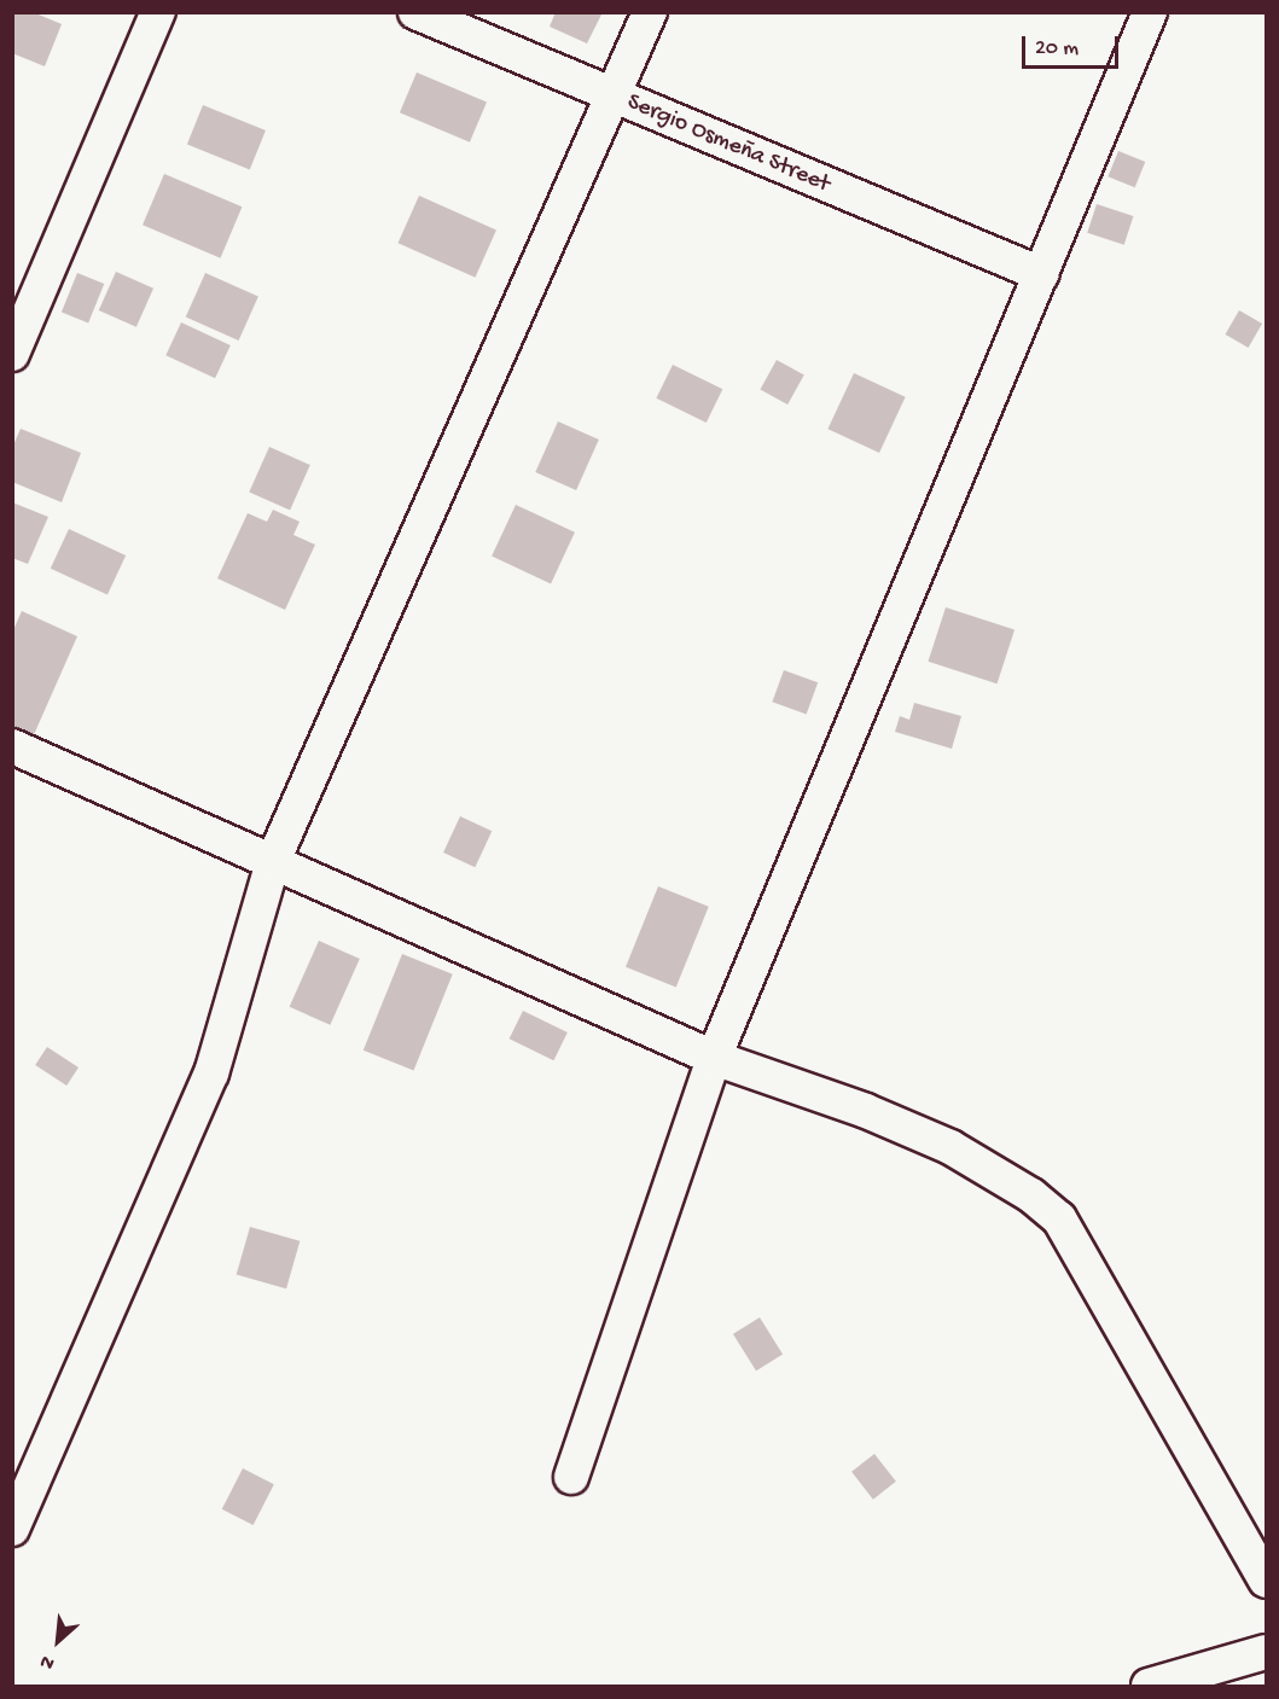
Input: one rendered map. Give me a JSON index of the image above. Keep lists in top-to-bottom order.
{
  "streets": {
    "street": ["Sergio Osmeña Street"]
  },
  "scale_bar": "20 m",
  "north": "bottom left"
}
